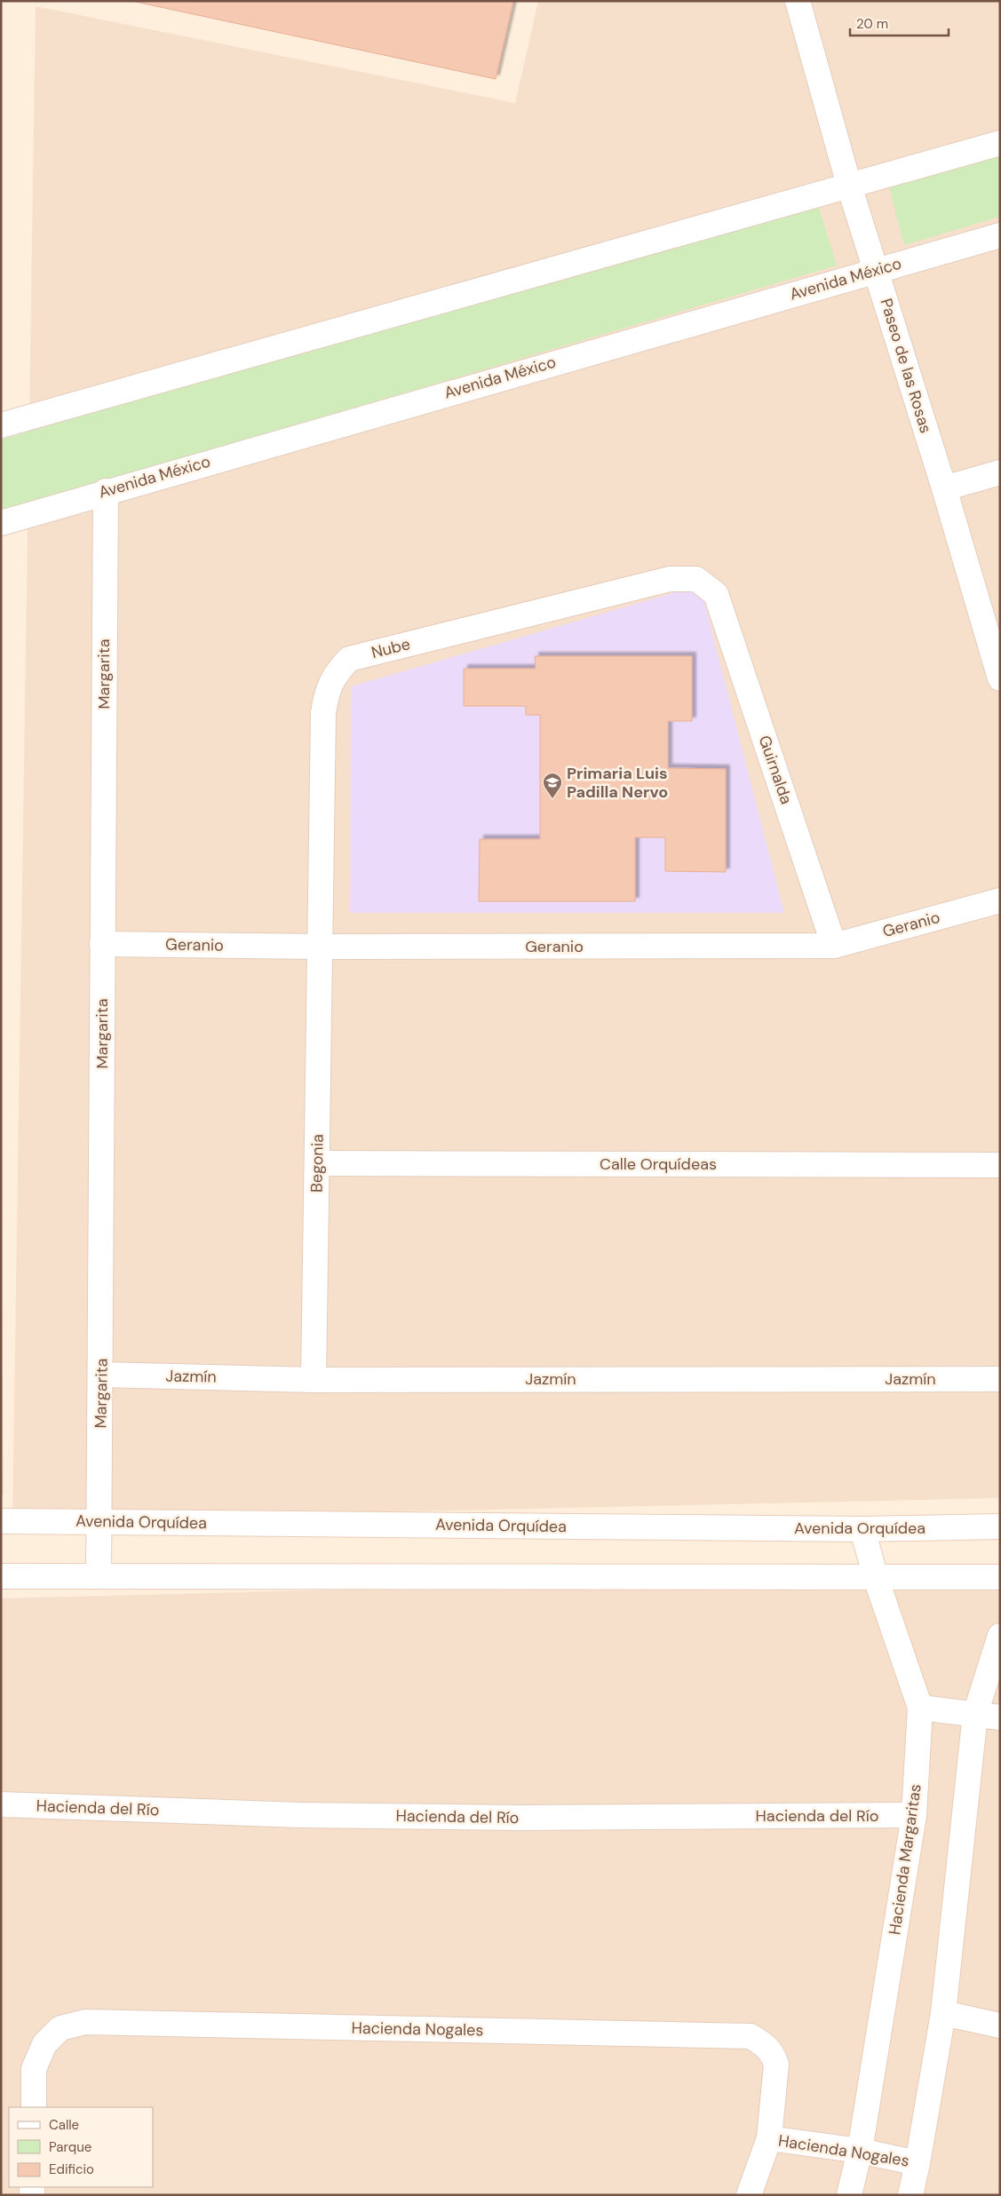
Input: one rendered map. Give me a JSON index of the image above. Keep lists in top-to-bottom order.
{
  "streets": {
    "street": [
      "Avenida México",
      "Paseo de las Rosas",
      "Nube",
      "Margarita",
      "Guirnalda",
      "Geranio",
      "Begonia",
      "Calle Orquídeas",
      "Jazmín",
      "Avenida Orquídea",
      "Hacienda del Río",
      "Hacienda Margaritas",
      "Hacienda Nogales"
    ]
  },
  "crossings": [
    ["Avenida México", "Paseo de las Rosas"],
    ["Avenida México", "Margarita"],
    ["Nube", "Guirnalda"],
    ["Nube", "Geranio"],
    ["Nube", "Begonia"],
    ["Margarita", "Geranio"],
    ["Margarita", "Jazmín"],
    ["Margarita", "Avenida Orquídea"],
    ["Guirnalda", "Geranio"],
    ["Geranio", "Begonia"],
    ["Begonia", "Calle Orquídeas"],
    ["Begonia", "Jazmín"],
    ["Avenida Orquídea", "Hacienda Margaritas"],
    ["Hacienda del Río", "Hacienda Margaritas"],
    ["Hacienda Margaritas", "Hacienda Nogales"]
  ],
  "places": {
    "school or university": ["Primaria Luis Padilla Nervo"]
  },
  "legend": ["Calle", "Parque", "Edificio"],
  "scale_bar": "20 m"
}
